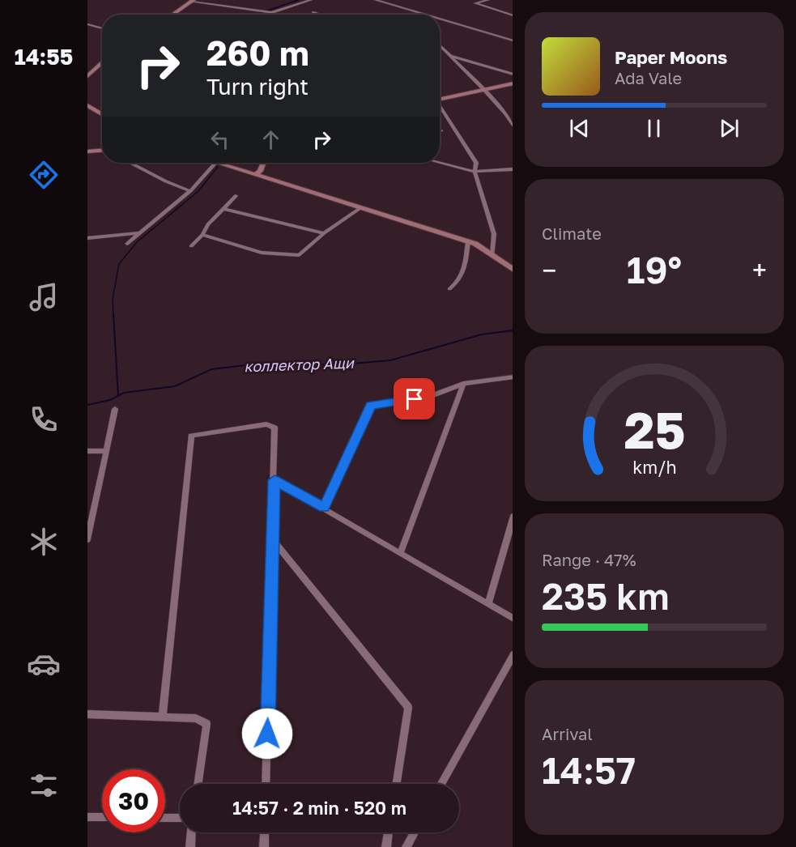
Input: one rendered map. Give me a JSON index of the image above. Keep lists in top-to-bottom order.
{
  "water": ["коллектор Ащи"],
  "page": {
    "tabs": "14:55",
    "turn": ["260 m", "Turn right"],
    "song": ["Paper Moons", "Ada Vale"],
    "tile": [
      "Climate",
      ["Range · 47%", "235 km"],
      ["Arrival", "14:57"]
    ],
    "heat": ["−", "19°", "+"],
    "limit": "30",
    "trip": "14:57 · 2 min · 520 m",
    "gauge": ["25", "km/h"]
  }
}
